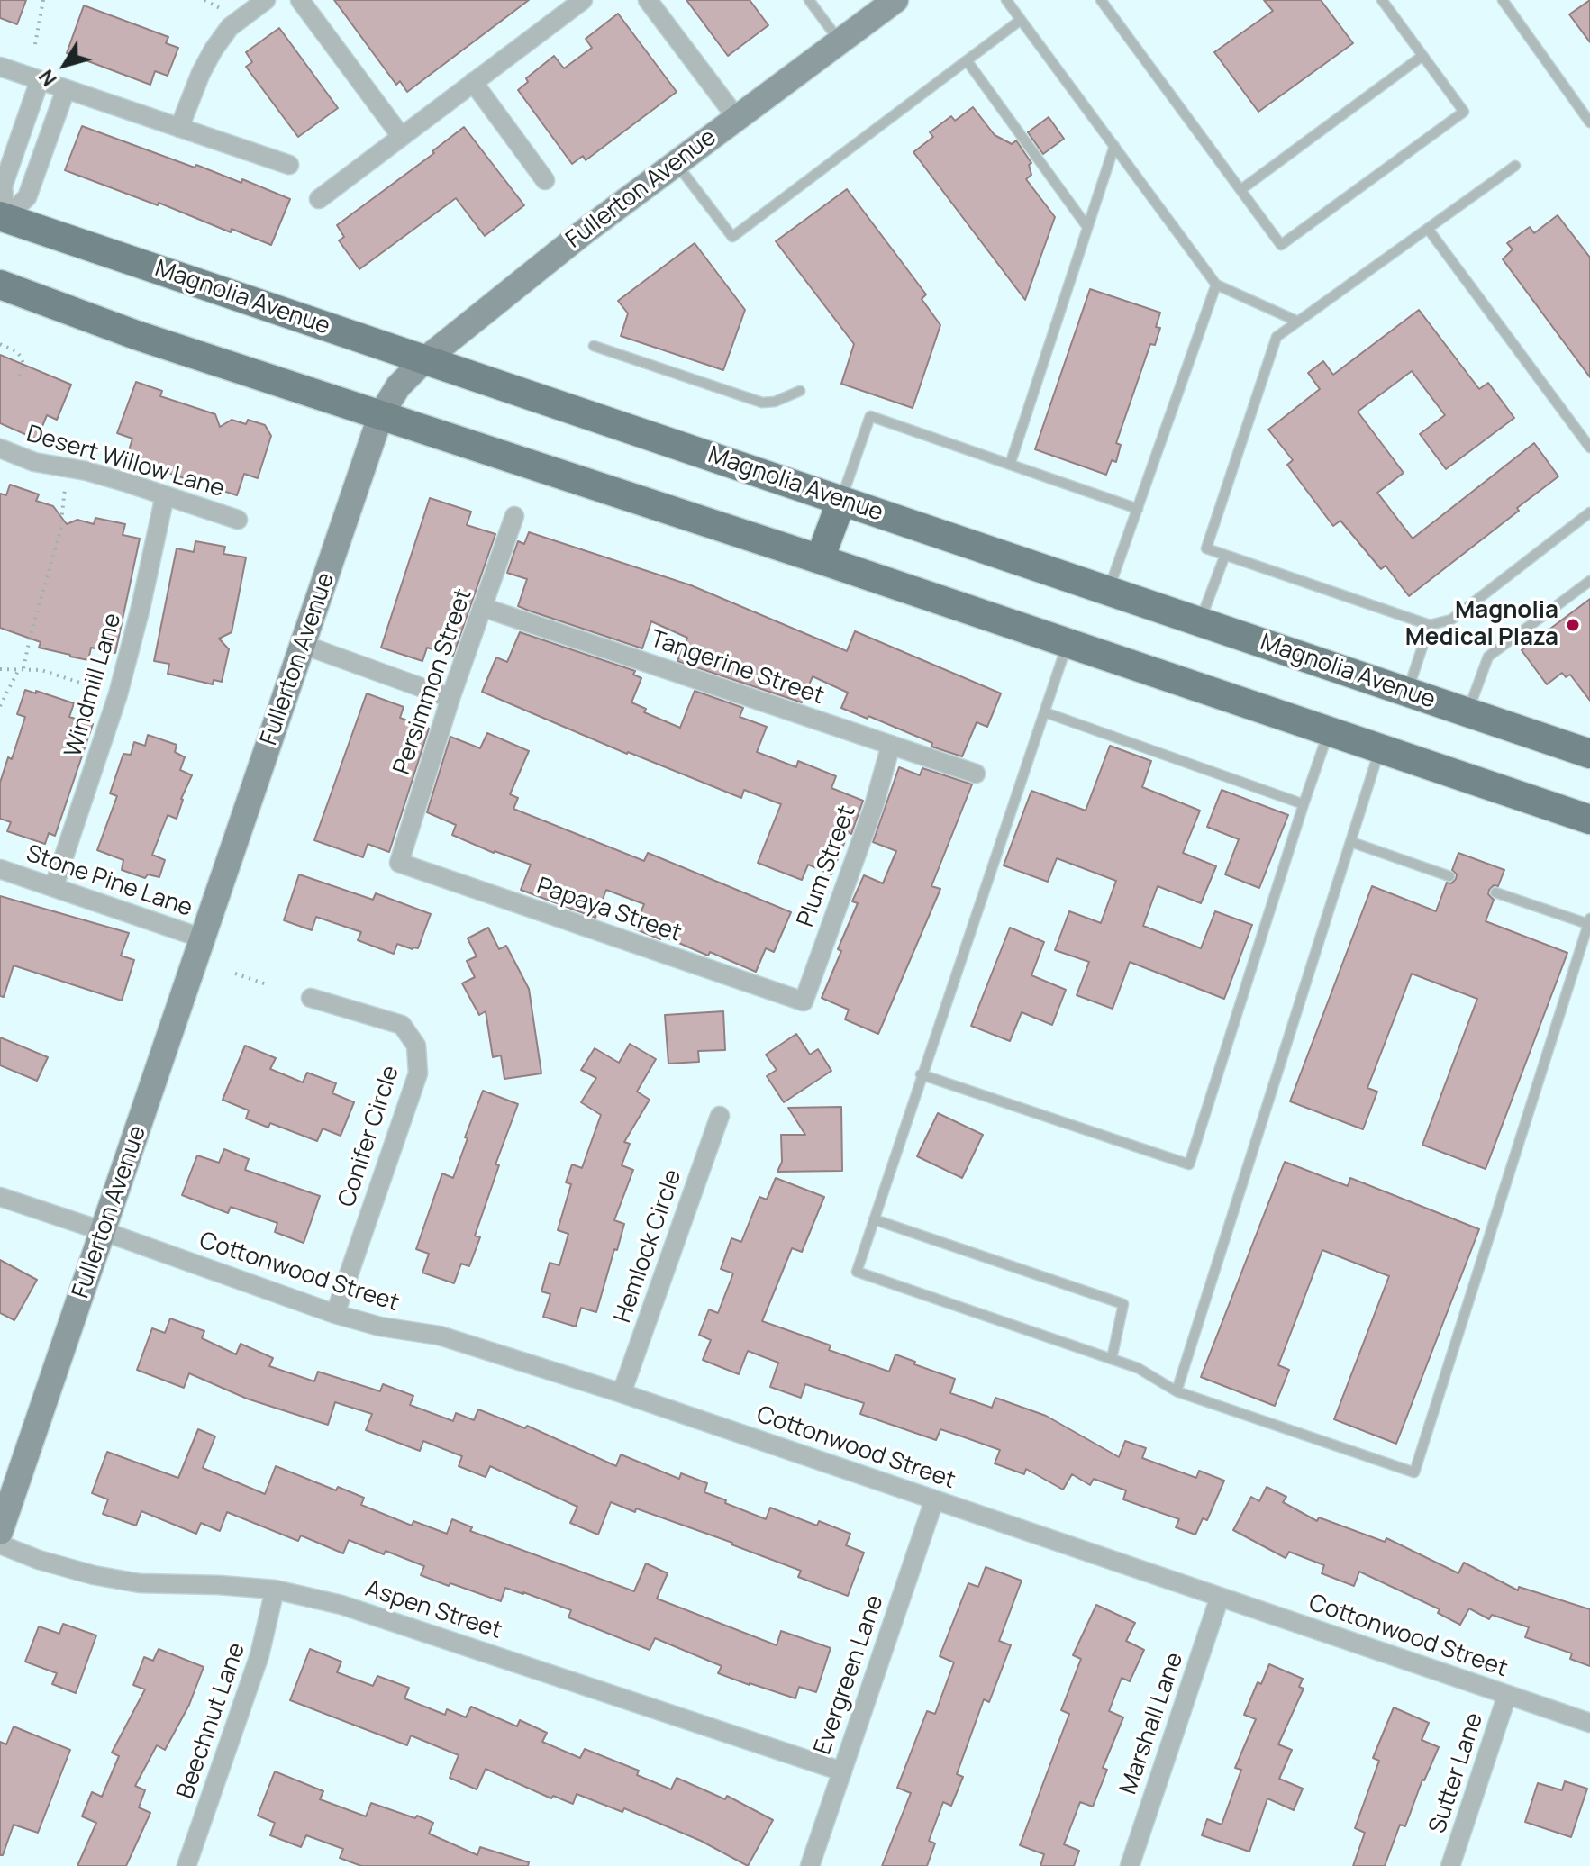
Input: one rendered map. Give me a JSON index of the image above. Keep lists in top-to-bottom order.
{
  "streets": {
    "main road": ["Fullerton Avenue", "Magnolia Avenue"],
    "street": [
      "Desert Willow Lane",
      "Tangerine Street",
      "Persimmon Street",
      "Windmill Lane",
      "Plum Street",
      "Stone Pine Lane",
      "Papaya Street",
      "Conifer Circle",
      "Hemlock Circle",
      "Cottonwood Street",
      "Aspen Street",
      "Evergreen Lane",
      "Beechnut Lane",
      "Marshall Lane",
      "Sutter Lane"
    ]
  },
  "crossings": [
    ["Fullerton Avenue", "Magnolia Avenue"],
    ["Fullerton Avenue", "Stone Pine Lane"],
    ["Fullerton Avenue", "Cottonwood Street"],
    ["Desert Willow Lane", "Windmill Lane"],
    ["Tangerine Street", "Persimmon Street"],
    ["Tangerine Street", "Plum Street"],
    ["Persimmon Street", "Papaya Street"],
    ["Windmill Lane", "Stone Pine Lane"],
    ["Plum Street", "Papaya Street"],
    ["Conifer Circle", "Cottonwood Street"],
    ["Hemlock Circle", "Cottonwood Street"],
    ["Cottonwood Street", "Evergreen Lane"],
    ["Cottonwood Street", "Marshall Lane"],
    ["Cottonwood Street", "Sutter Lane"],
    ["Aspen Street", "Evergreen Lane"],
    ["Aspen Street", "Beechnut Lane"]
  ],
  "places": ["Magnolia Medical Plaza"],
  "north": "bottom left"
}
